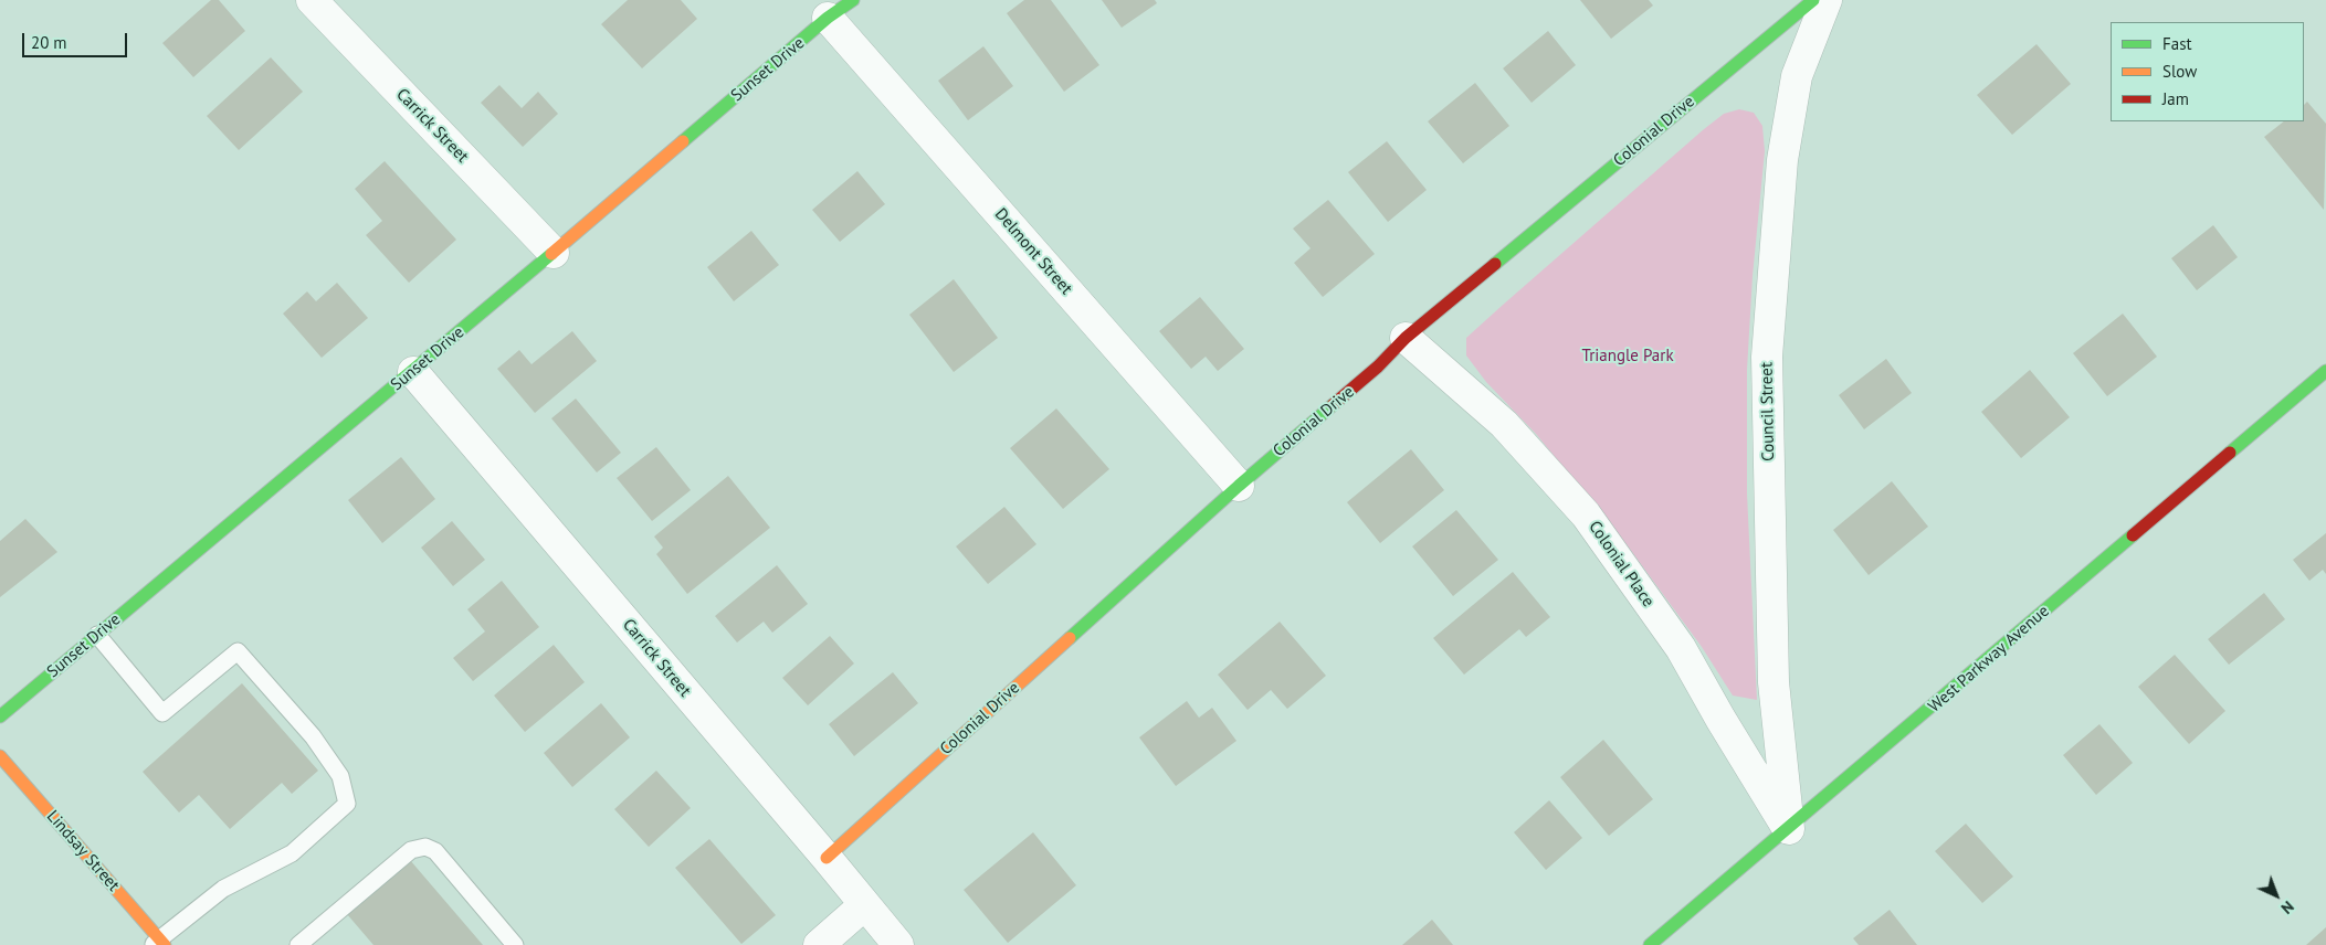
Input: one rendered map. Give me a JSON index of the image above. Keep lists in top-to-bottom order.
{
  "streets": {
    "street": [
      "Sunset Drive",
      "Carrick Street",
      "Colonial Drive",
      "Delmont Street",
      "Council Street",
      "Colonial Place",
      "West Parkway Avenue",
      "Lindsay Street"
    ]
  },
  "crossings": [
    ["Sunset Drive", "Carrick Street"],
    ["Sunset Drive", "Delmont Street"],
    ["Carrick Street", "Colonial Drive"],
    ["Colonial Drive", "Delmont Street"],
    ["Colonial Drive", "Colonial Place"],
    ["Council Street", "Colonial Place"],
    ["Council Street", "West Parkway Avenue"],
    ["Colonial Place", "West Parkway Avenue"]
  ],
  "parks": ["Triangle Park"],
  "legend": ["Fast", "Slow", "Jam"],
  "scale_bar": "20 m",
  "north": "bottom right"
}
